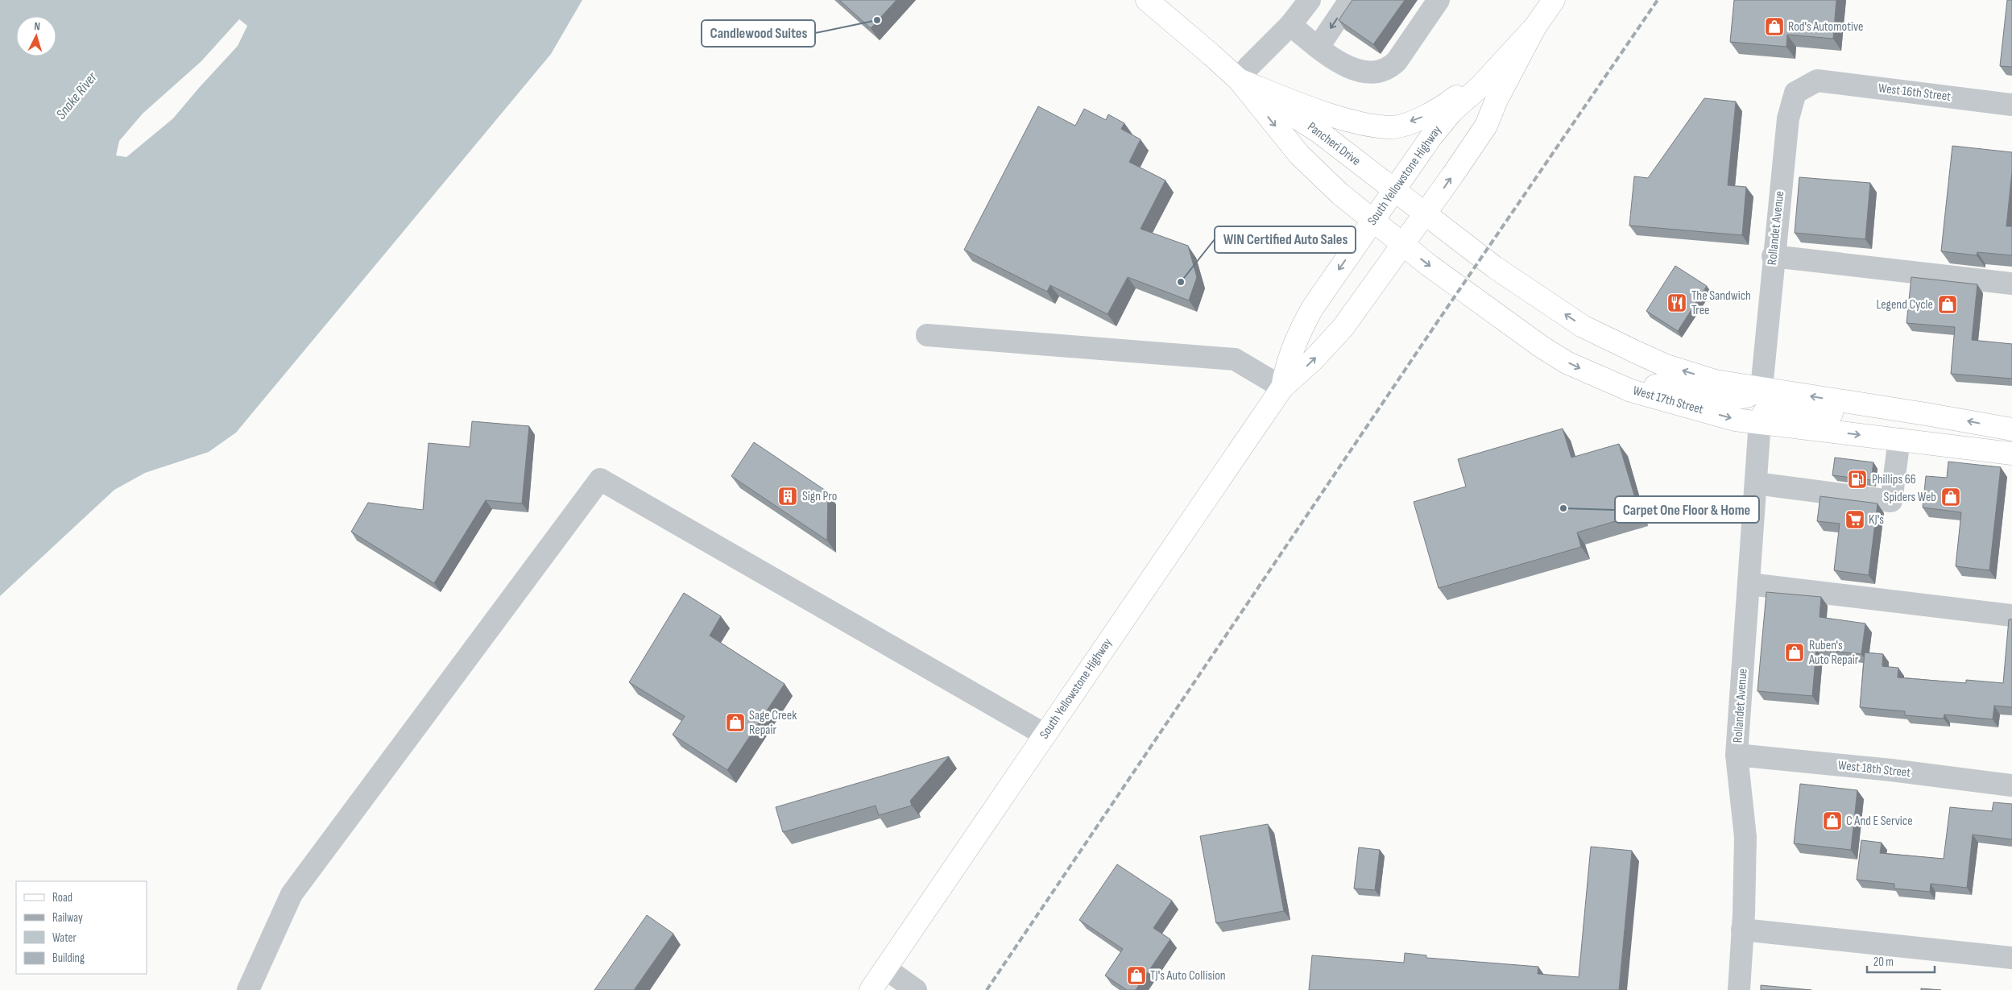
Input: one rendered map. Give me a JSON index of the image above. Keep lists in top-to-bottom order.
{
  "streets": {
    "main road": ["Pancheri Drive", "South Yellowstone Highway", "West 17th Street"],
    "street": ["West 16th Street", "Rollandet Avenue", "West 18th Street"]
  },
  "crossings": [
    ["West 16th Street", "Rollandet Avenue"],
    ["Pancheri Drive", "South Yellowstone Highway"],
    ["Pancheri Drive", "West 17th Street"],
    ["South Yellowstone Highway", "West 17th Street"],
    ["Rollandet Avenue", "West 17th Street"],
    ["Rollandet Avenue", "West 18th Street"]
  ],
  "water": ["Snake River"],
  "places": {
    "other": ["Candlewood Suites", "WIN Certified Auto Sales", "Carpet One Floor & Home"],
    "shop": [
      "Rod's Automotive",
      "Legend Cycle",
      "Spiders Web",
      "Ruben's Auto Repair",
      "Sage Creek Repair",
      "C And E Service",
      "TJ's Auto Collision"
    ],
    "restaurant": ["The Sandwich Tree"],
    "fuel station": ["Phillips 66"],
    "building": ["Sign Pro"],
    "supermarket": ["KJ's"]
  },
  "legend": [
    "Road",
    "Railway",
    "Water",
    "Building"
  ],
  "scale_bar": "20 m",
  "north": "top"
}
